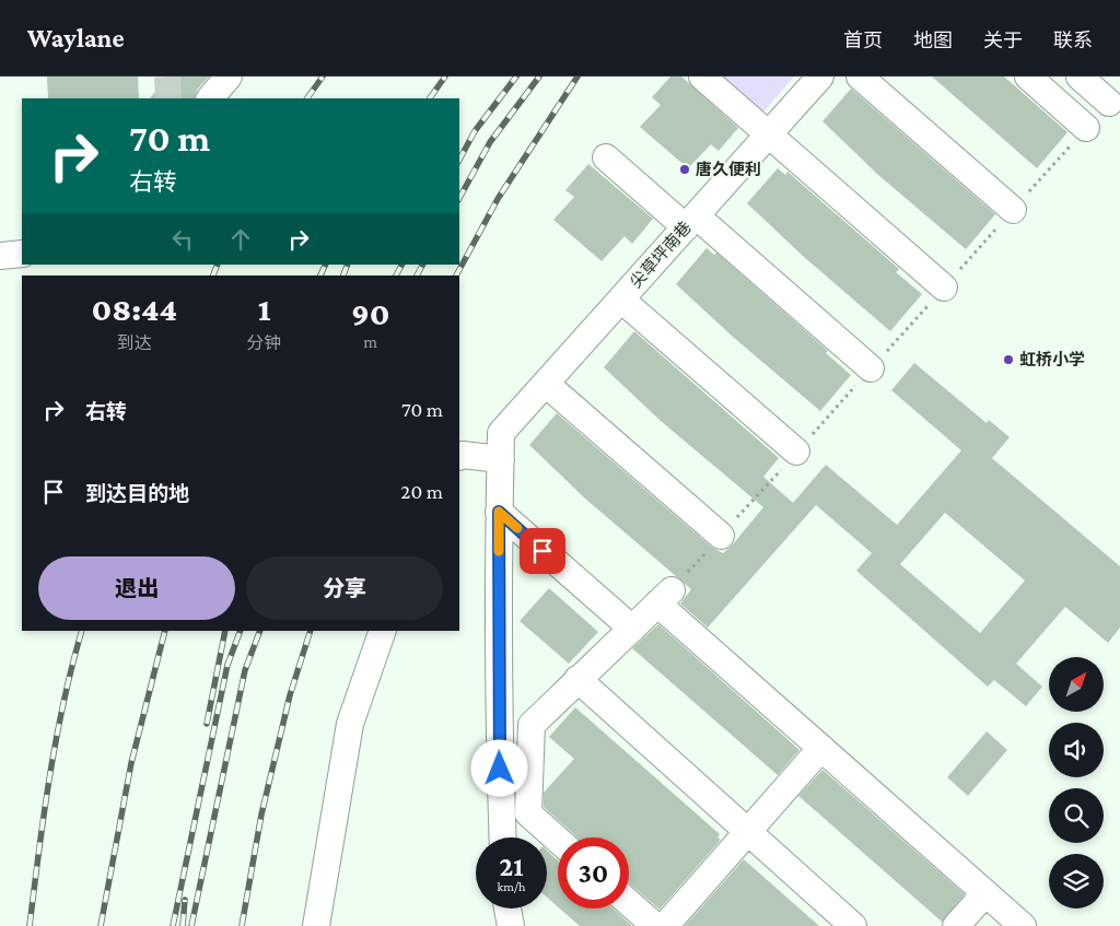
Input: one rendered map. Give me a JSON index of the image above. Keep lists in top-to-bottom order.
{
  "streets": {
    "street": ["尖草坪南巷"]
  },
  "places": ["唐久便利", "虹桥小学"],
  "north": "top right",
  "page": {
    "header": "Waylane",
    "nav": [
      "首页",
      "地图",
      "关于",
      "联系"
    ],
    "turn": ["70 m", "右转"],
    "eta": [
      "08:44",
      "到达",
      "1",
      "分钟",
      "90",
      "m"
    ],
    "list": [
      {
        "name": "右转",
        "value": "70 m"
      },
      {
        "name": "到达目的地",
        "value": "20 m"
      }
    ],
    "buttons": ["退出", "分享"],
    "speed": "21 km/h",
    "limit": "30"
  }
}
